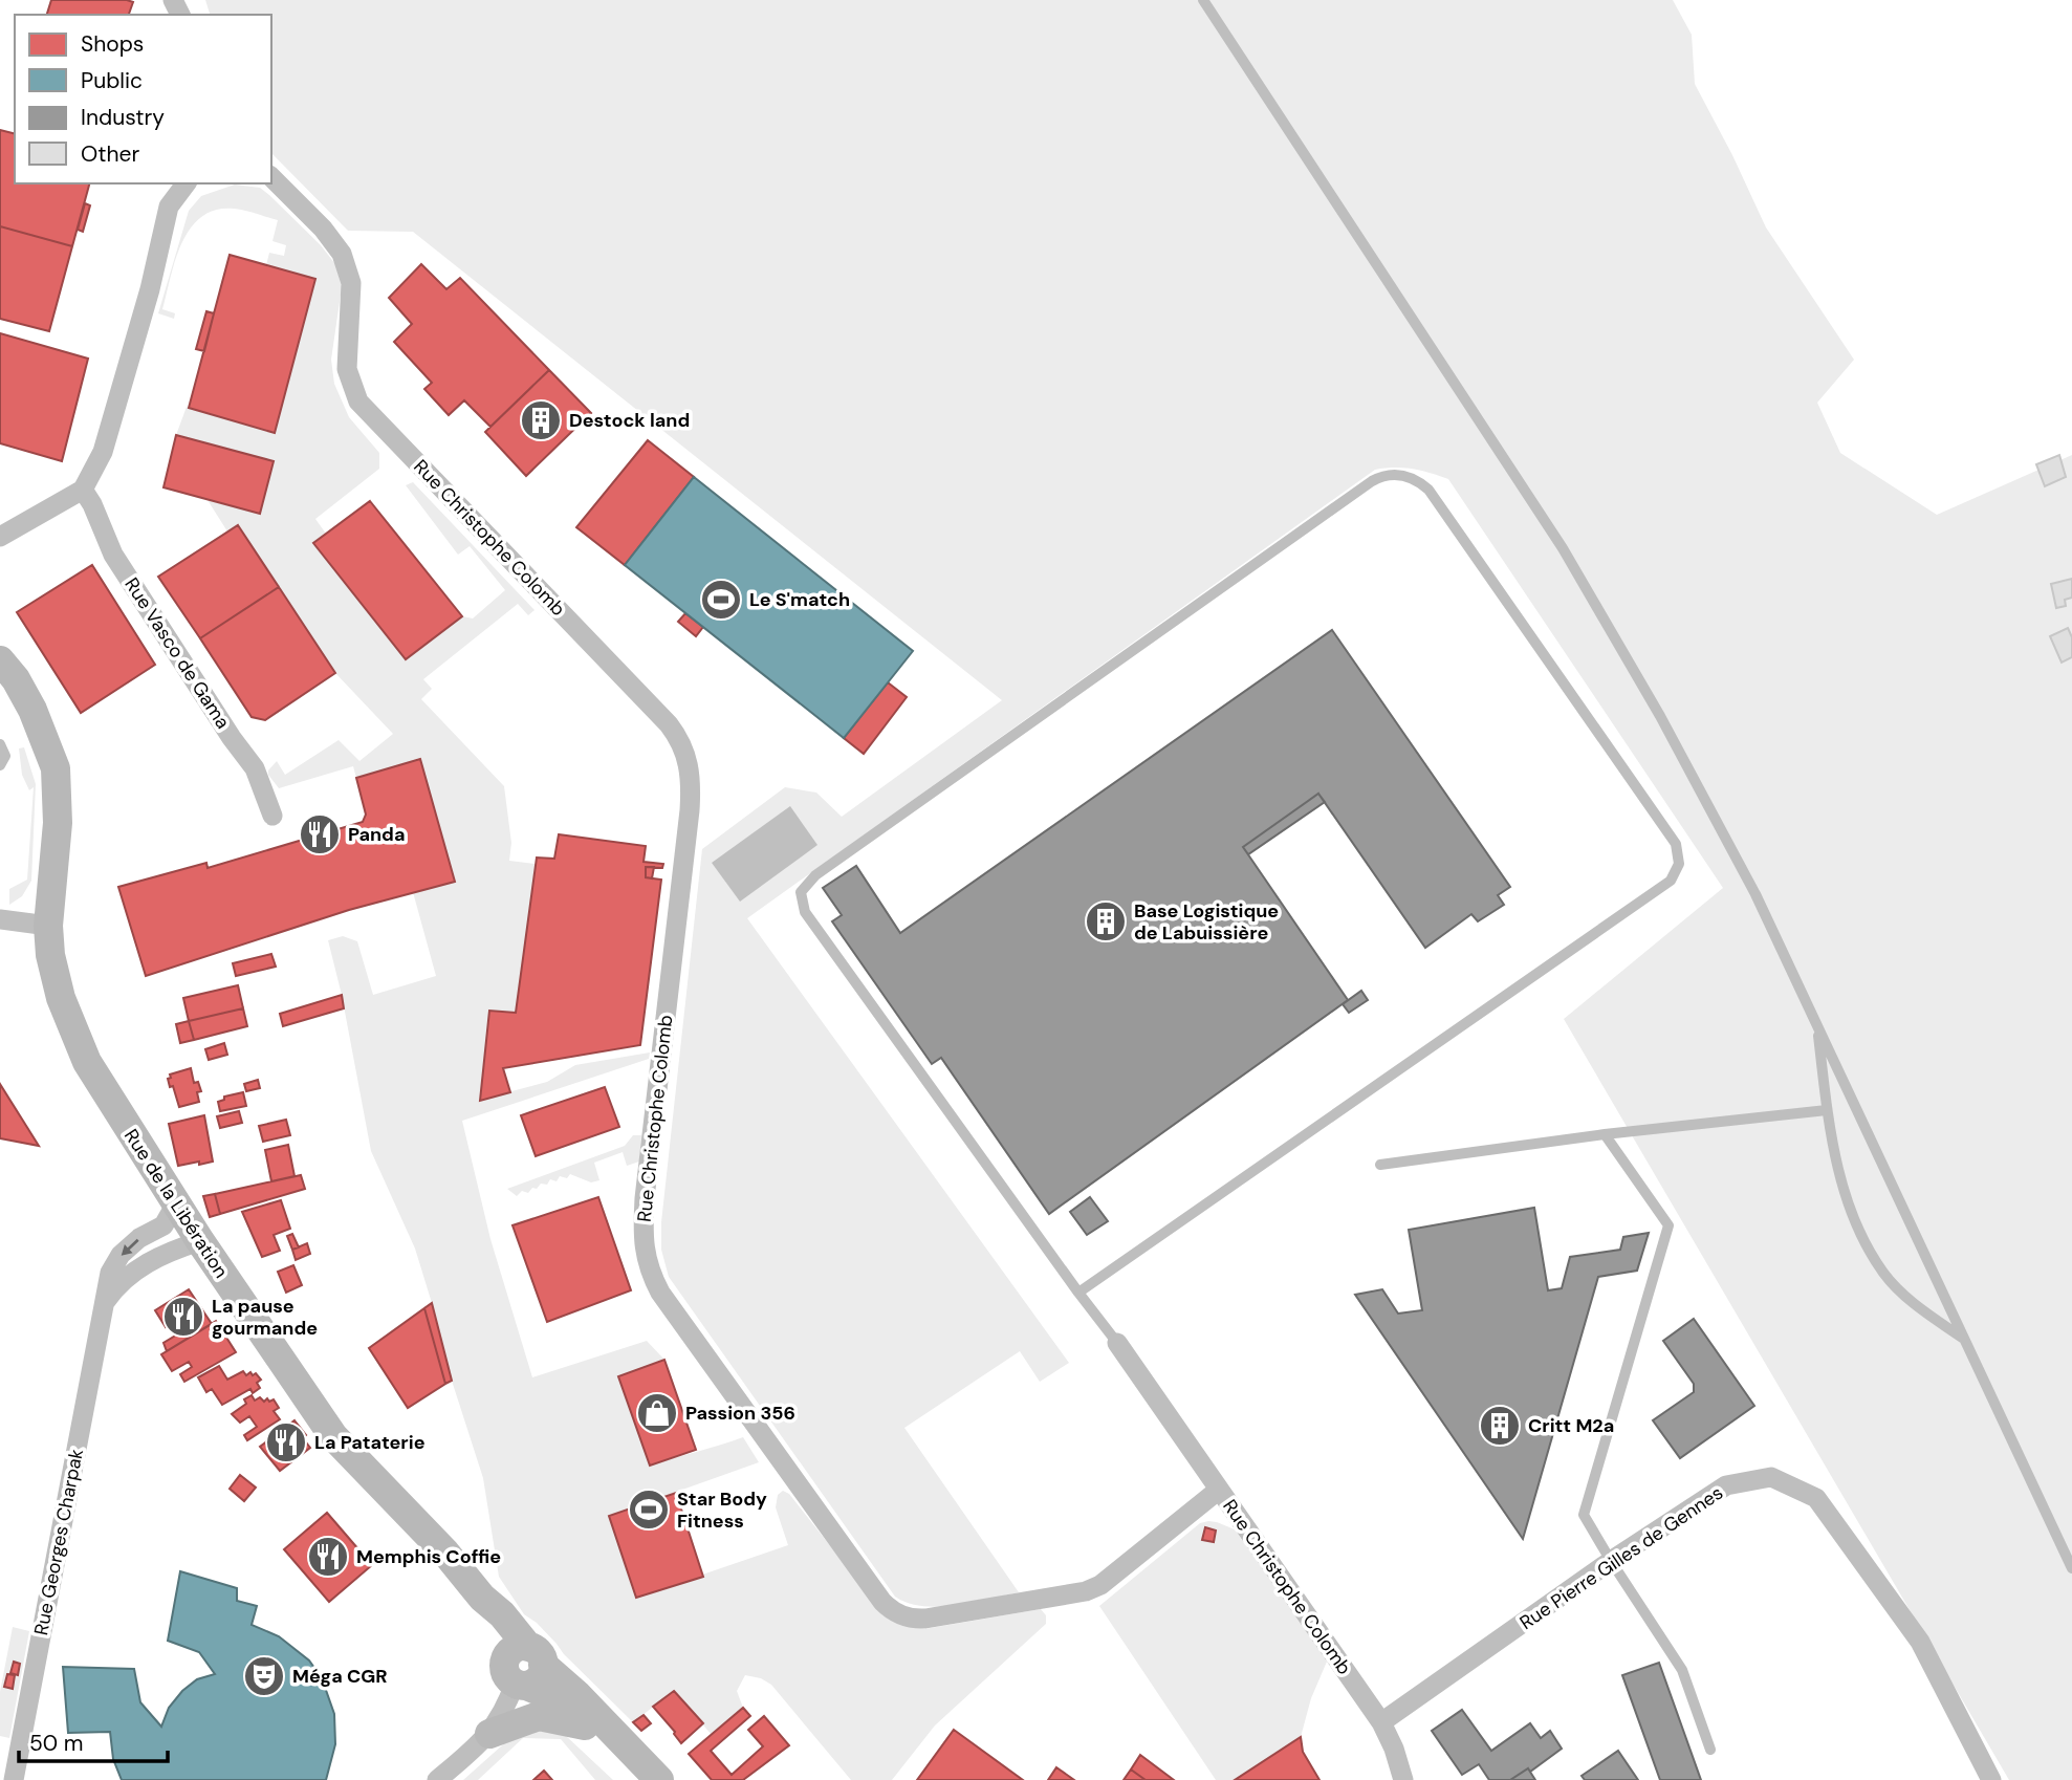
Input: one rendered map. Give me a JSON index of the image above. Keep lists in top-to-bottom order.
{
  "streets": {
    "main road": ["Rue de la Libération"],
    "street": [
      "Rue Christophe Colomb",
      "Rue Vasco de Gama",
      "Rue Georges Charpak",
      "Rue Pierre Gilles de Gennes"
    ]
  },
  "crossings": [
    ["Rue Christophe Colomb", "Rue Pierre Gilles de Gennes"],
    ["Rue de la Libération", "Rue Georges Charpak"]
  ],
  "places": {
    "building": ["Destock land", "Base Logistique de Labuissière", "Critt M2a"],
    "sports": ["Le S'match", "Star Body Fitness"],
    "restaurant": [
      "Panda",
      "La pause gourmande",
      "La Pataterie",
      "Memphis Coffie"
    ],
    "shop": ["Passion 356"],
    "theatre": ["Méga CGR"]
  },
  "legend": [
    "Shops",
    "Public",
    "Industry",
    "Other"
  ],
  "scale_bar": "50 m"
}
